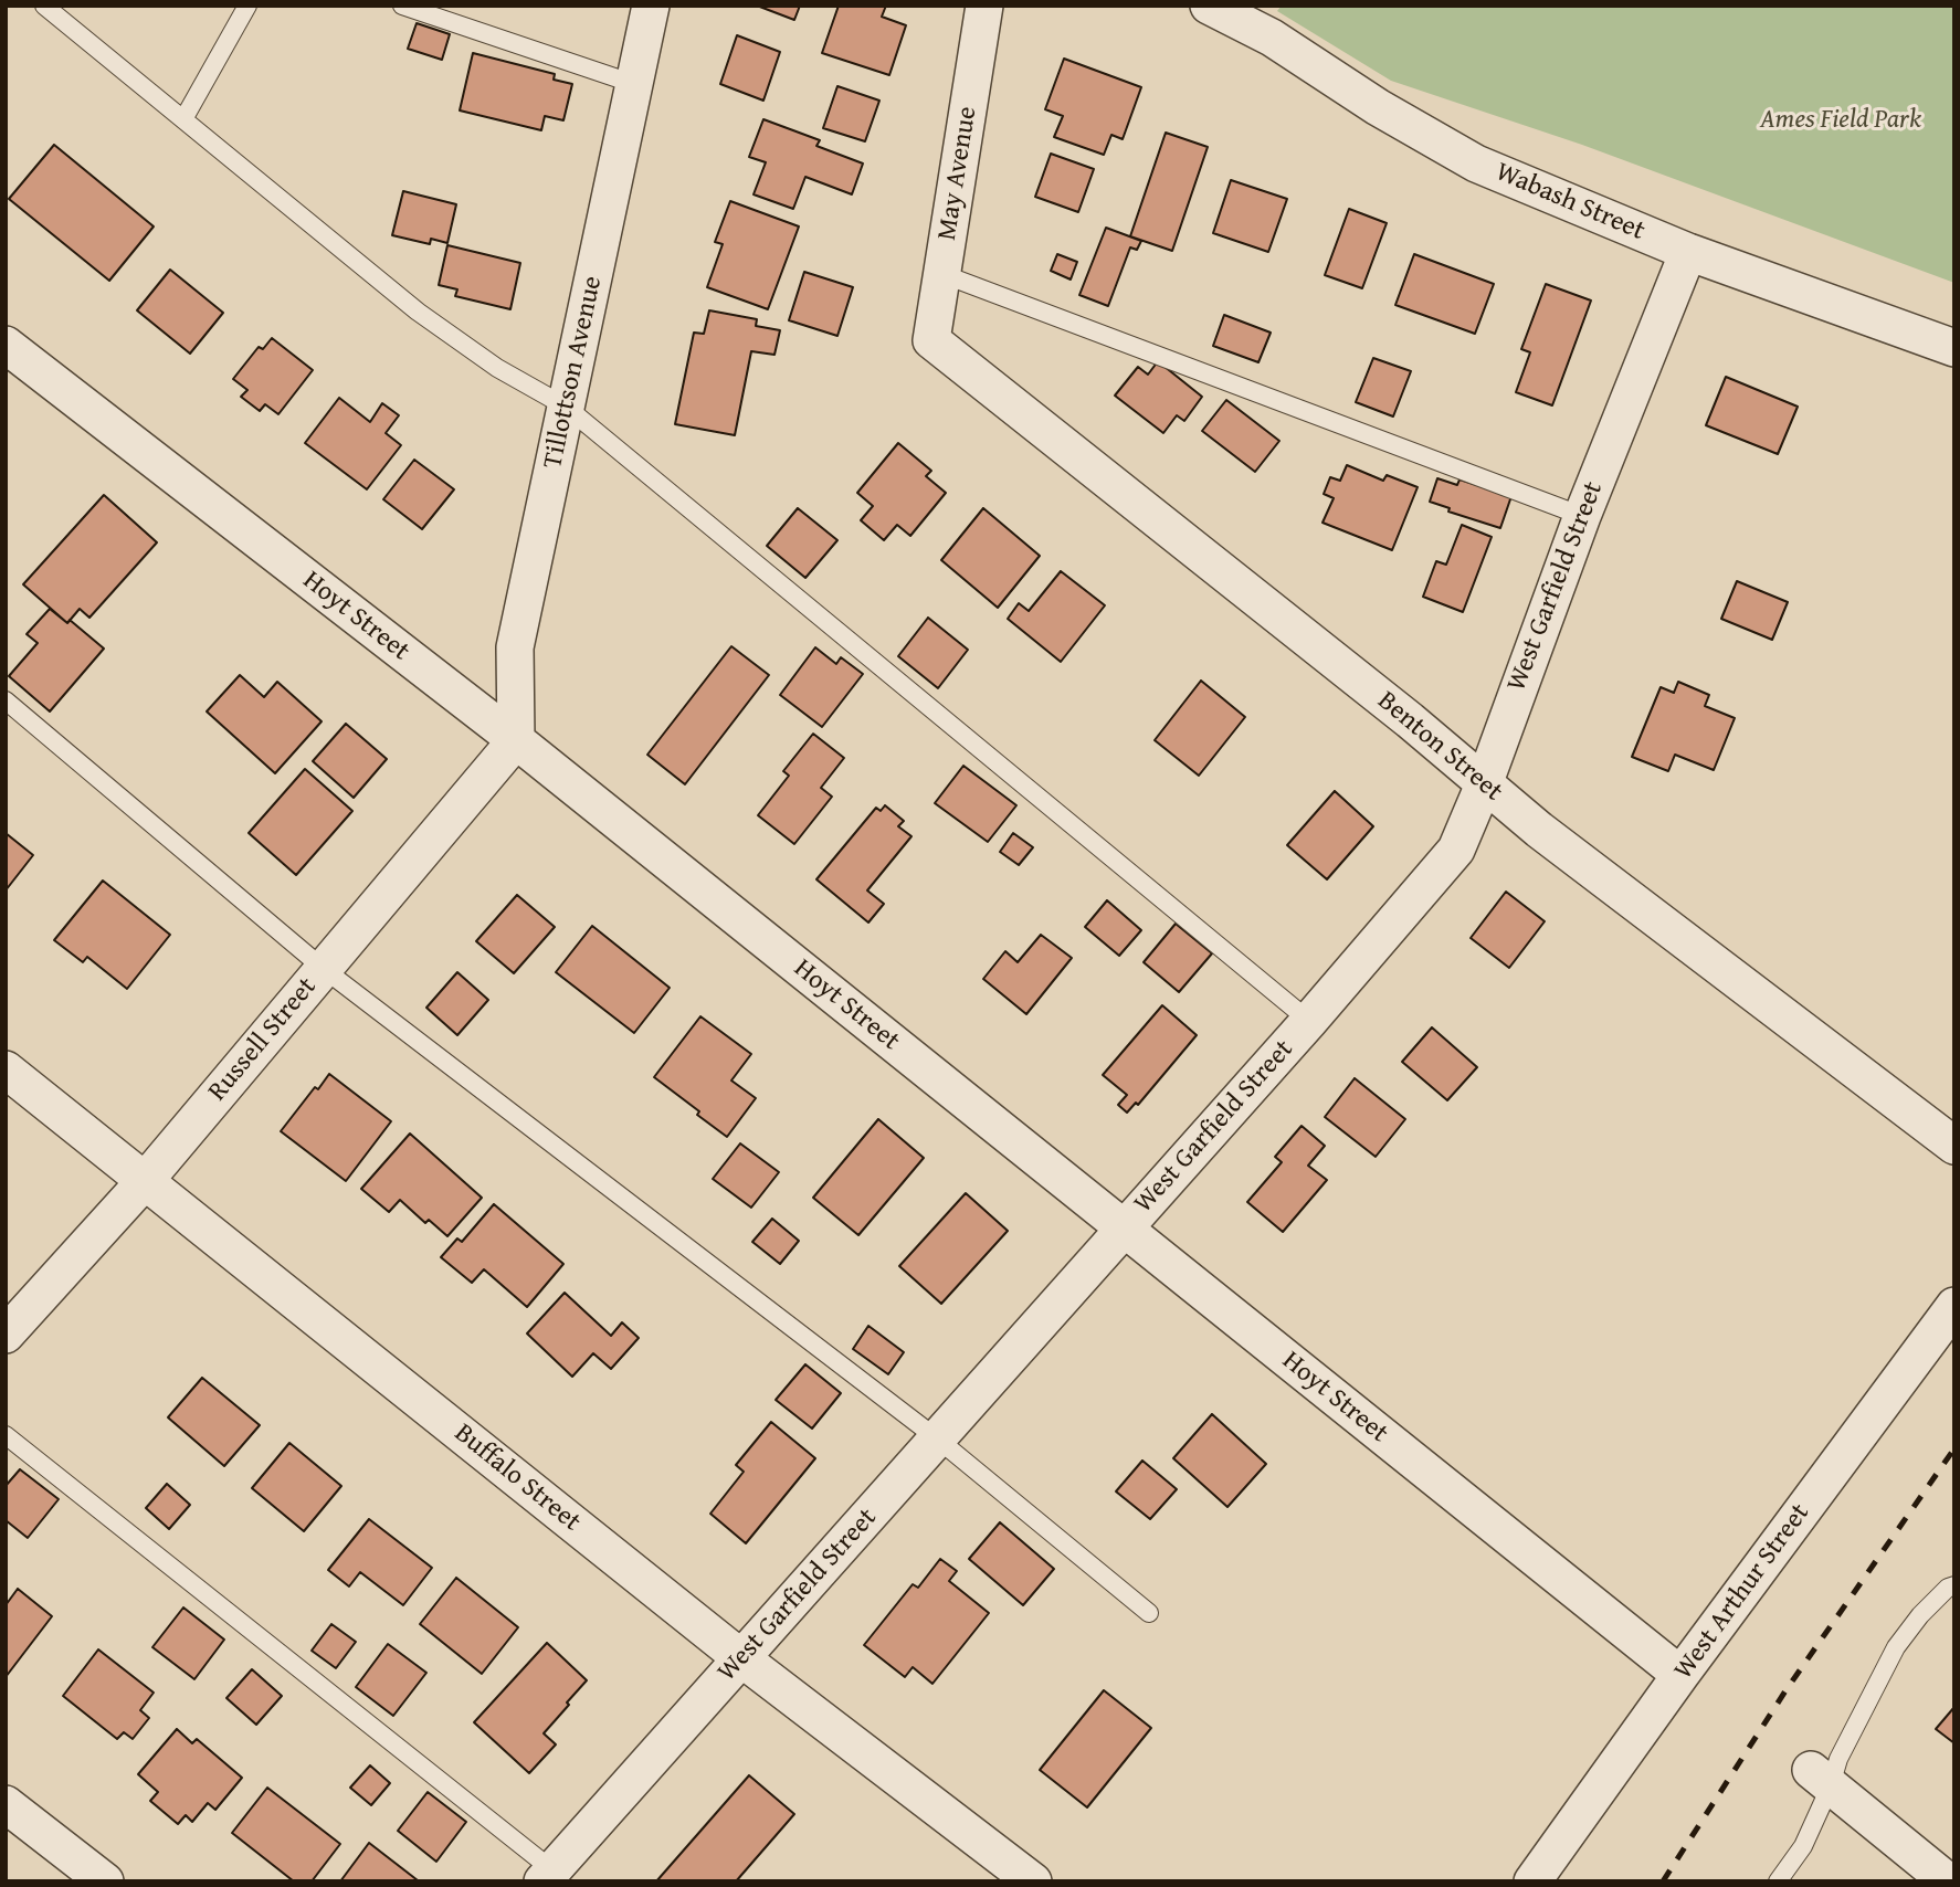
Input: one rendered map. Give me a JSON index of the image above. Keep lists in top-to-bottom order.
{
  "streets": {
    "street": [
      "May Avenue",
      "Wabash Street",
      "Tillottson Avenue",
      "West Garfield Street",
      "Hoyt Street",
      "Benton Street",
      "Russell Street",
      "Buffalo Street",
      "West Arthur Street"
    ]
  },
  "crossings": [
    ["May Avenue", "Benton Street"],
    ["Wabash Street", "West Garfield Street"],
    ["Tillottson Avenue", "Hoyt Street"],
    ["Tillottson Avenue", "Russell Street"],
    ["West Garfield Street", "Hoyt Street"],
    ["West Garfield Street", "Benton Street"],
    ["West Garfield Street", "Buffalo Street"],
    ["Hoyt Street", "Russell Street"],
    ["Hoyt Street", "West Arthur Street"],
    ["Russell Street", "Buffalo Street"]
  ],
  "parks": ["Ames Field Park"]
}
